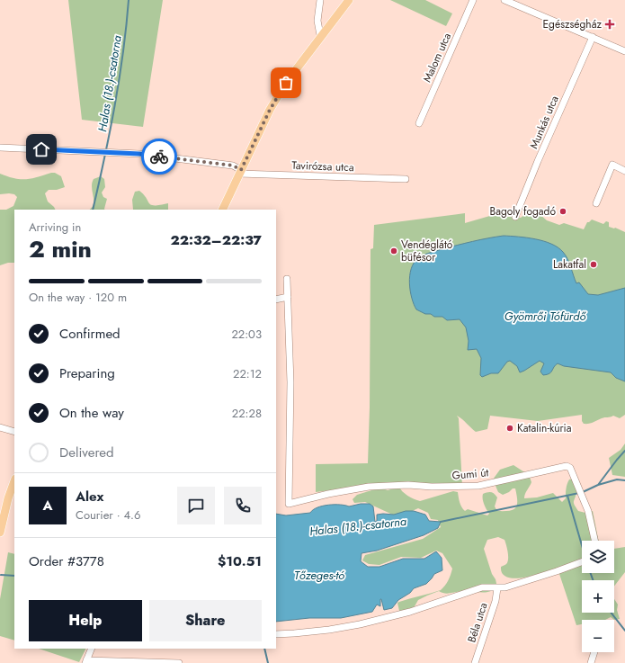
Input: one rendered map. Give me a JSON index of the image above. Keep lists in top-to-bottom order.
{
  "streets": {
    "street": [
      "Malom utca",
      "Munkás utca",
      "Tavirózsa utca",
      "Gumi út",
      "Béla utca"
    ]
  },
  "water": ["Halas (18.)-csatorna", "Gyömrői Tófürdő", "Tőzeges-tó"],
  "places": {
    "health": ["Egészségház"],
    "other": [
      "Bagoly fogadó",
      "Vendéglátó büfésor",
      "Lakatfal",
      "Katalin-kúria"
    ]
  },
  "page": {
    "heading": ["2 min", "Arriving in", "22:32–22:37"],
    "panel": [
      "Alex",
      "Courier · 4.6",
      "Order #3778",
      "$10.51"
    ],
    "bar": "On the way · 120 m",
    "list": [
      ["Confirmed", "22:03"],
      ["Preparing", "22:12"],
      ["On the way", "22:28"],
      "Delivered"
    ],
    "round": "A",
    "map_buttons": ["+", "−"],
    "buttons": ["Help", "Share"]
  }
}
